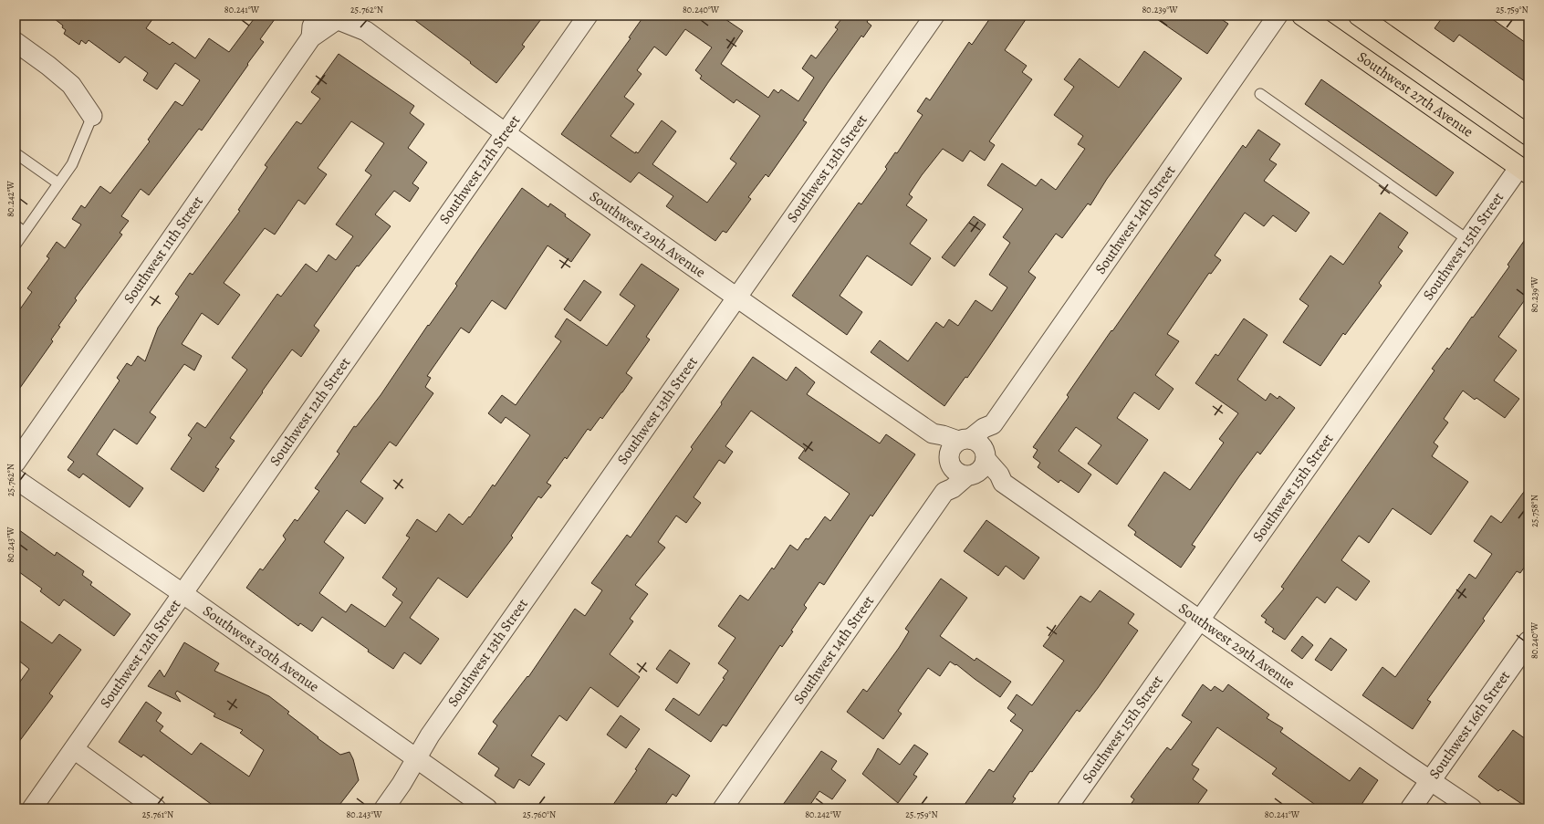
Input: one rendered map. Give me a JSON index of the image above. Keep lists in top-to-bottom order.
{
  "streets": {
    "highway": ["Southwest 27th Avenue"],
    "street": [
      "Southwest 13th Street",
      "Southwest 12th Street",
      "Southwest 14th Street",
      "Southwest 29th Avenue",
      "Southwest 15th Street",
      "Southwest 11th Street",
      "Southwest 30th Avenue",
      "Southwest 16th Street"
    ]
  },
  "crossings": [
    ["Southwest 27th Avenue", "Southwest 15th Street"],
    ["Southwest 13th Street", "Southwest 29th Avenue"],
    ["Southwest 13th Street", "Southwest 30th Avenue"],
    ["Southwest 12th Street", "Southwest 29th Avenue"],
    ["Southwest 12th Street", "Southwest 30th Avenue"],
    ["Southwest 14th Street", "Southwest 29th Avenue"],
    ["Southwest 29th Avenue", "Southwest 15th Street"],
    ["Southwest 29th Avenue", "Southwest 11th Street"],
    ["Southwest 29th Avenue", "Southwest 16th Street"]
  ],
  "coordinates": [
    "80.241°W",
    "25.762°N",
    "80.240°W",
    "80.239°W",
    "25.759°N",
    "80.242°W",
    "25.758°N",
    "80.243°W",
    "25.761°N",
    "25.760°N"
  ]
}
